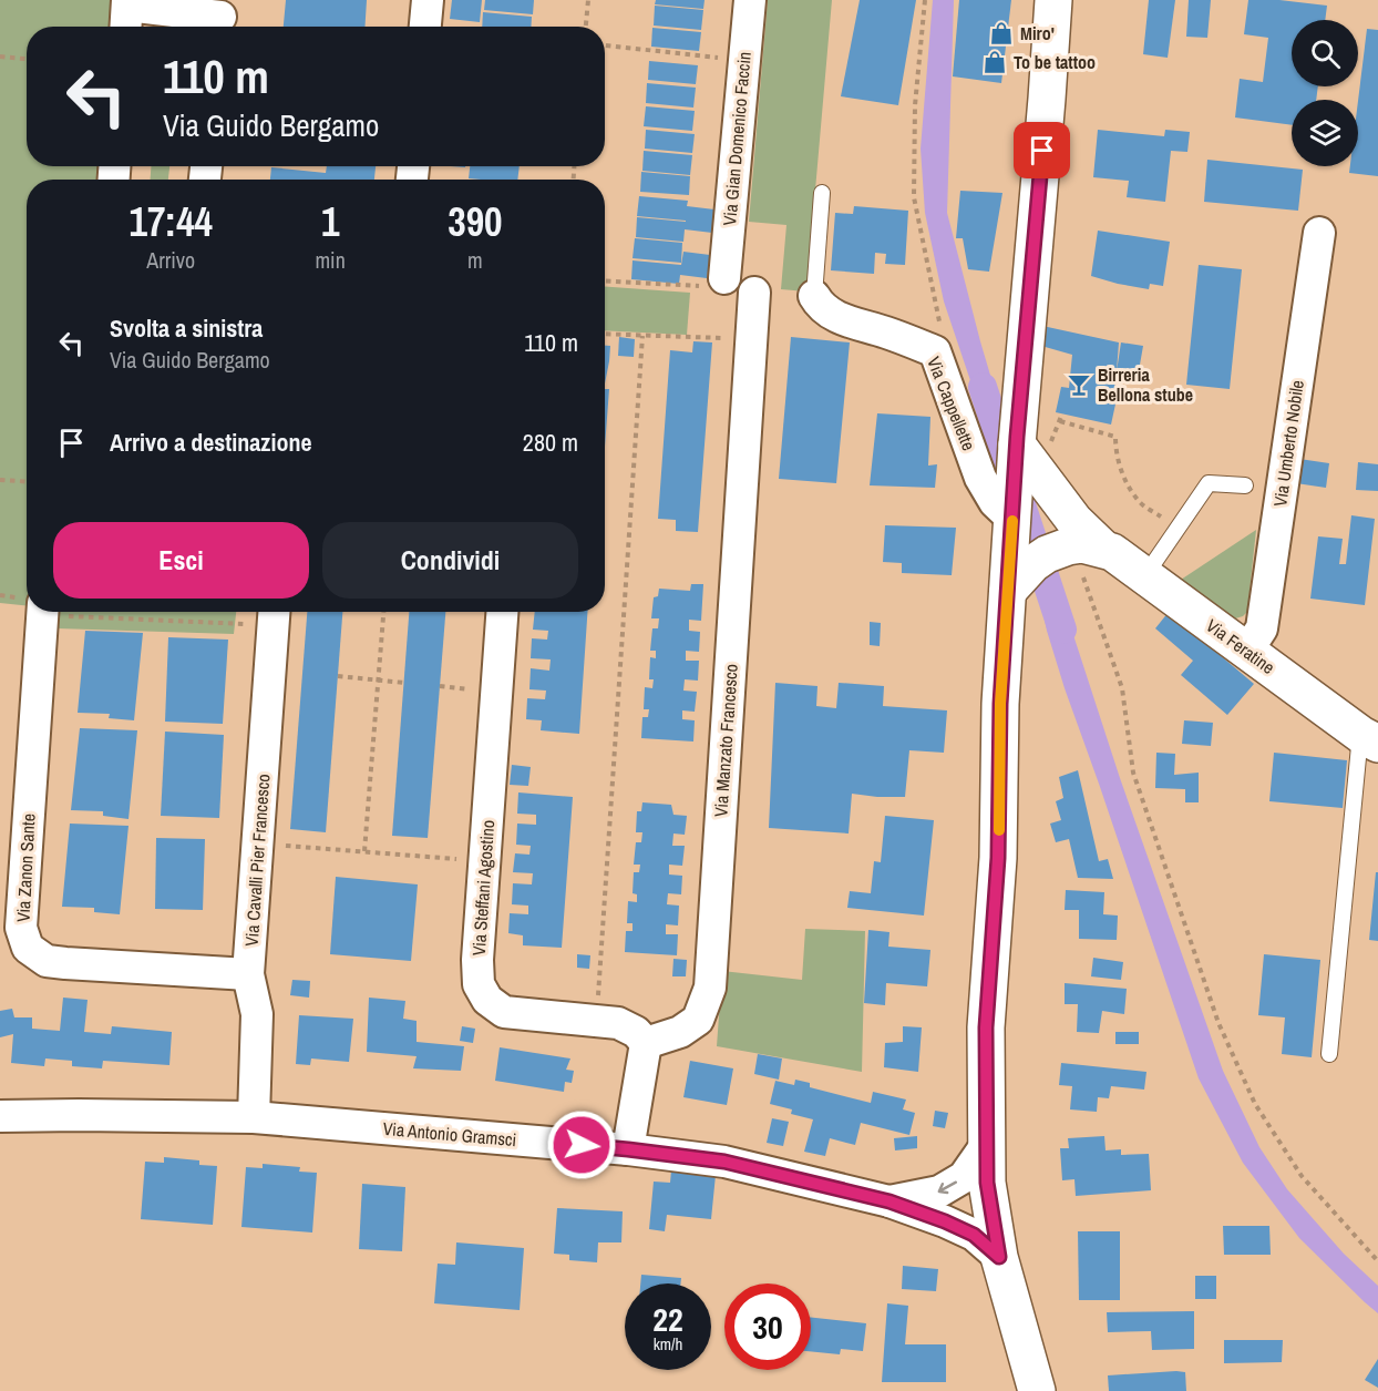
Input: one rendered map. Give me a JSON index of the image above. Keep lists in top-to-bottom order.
{
  "streets": {
    "main road": ["Via Feratine"],
    "street": [
      "Via Gian Domenico Faccin",
      "Via Cappellette",
      "Via Umberto Nobile",
      "Via Manzato Francesco",
      "Via Cavalli Pier Francesco",
      "Via Zanon Sante",
      "Via Steffani Agostino",
      "Via Antonio Gramsci"
    ]
  },
  "crossings": [
    ["Via Umberto Nobile", "Via Feratine"],
    ["Via Manzato Francesco", "Via Steffani Agostino"],
    ["Via Cavalli Pier Francesco", "Via Zanon Sante"],
    ["Via Cavalli Pier Francesco", "Via Antonio Gramsci"]
  ],
  "places": {
    "shop": ["Miro'", "To be tattoo"],
    "bar": ["Birreria Bellona stube"]
  },
  "page": {
    "turn": ["110 m", "Via Guido Bergamo"],
    "eta": [
      "17:44",
      "Arrivo",
      "1",
      "min",
      "390",
      "m"
    ],
    "list": [
      {
        "name": "Svolta a sinistra",
        "note": "Via Guido Bergamo",
        "value": "110 m"
      },
      {
        "name": "Arrivo a destinazione",
        "value": "280 m"
      }
    ],
    "buttons": ["Esci", "Condividi"],
    "speed": "22 km/h",
    "limit": "30"
  }
}
